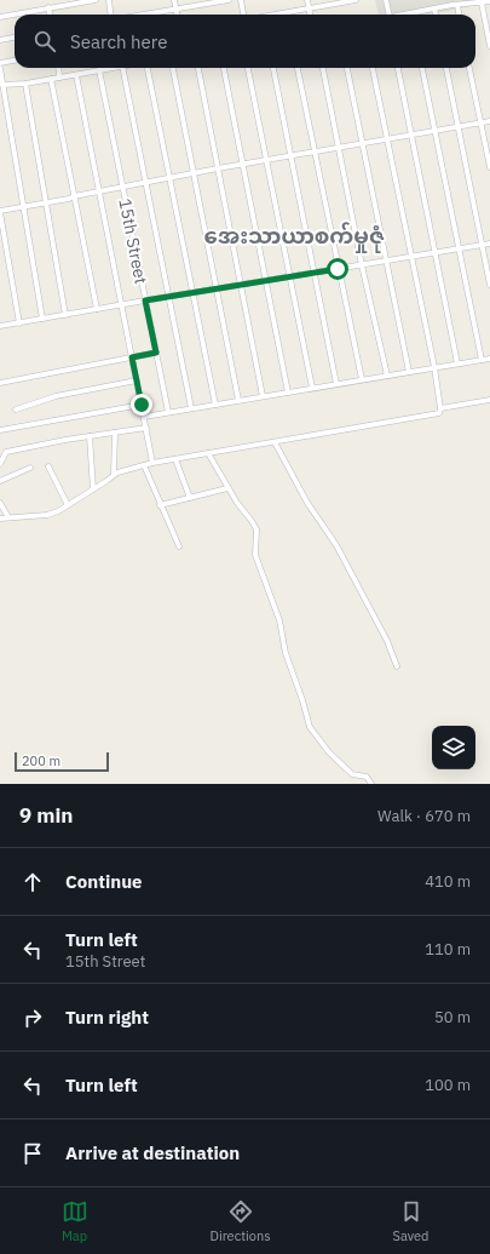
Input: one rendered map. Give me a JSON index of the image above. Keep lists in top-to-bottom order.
{
  "streets": {
    "street": ["15th Street"]
  },
  "districts": ["အေးသာယာစက်မှုဇုံ"],
  "scale_bar": "200 m",
  "page": {
    "search": "Search here",
    "scale": "200 m",
    "heading": ["9 min", "Walk · 670 m"],
    "list": [
      ["Continue", "410 m"],
      ["Turn left", "15th Street", "110 m"],
      ["Turn right", "50 m"],
      ["Turn left", "100 m"],
      "Arrive at destination"
    ],
    "nav": ["Map", "Directions", "Saved"]
  }
}
